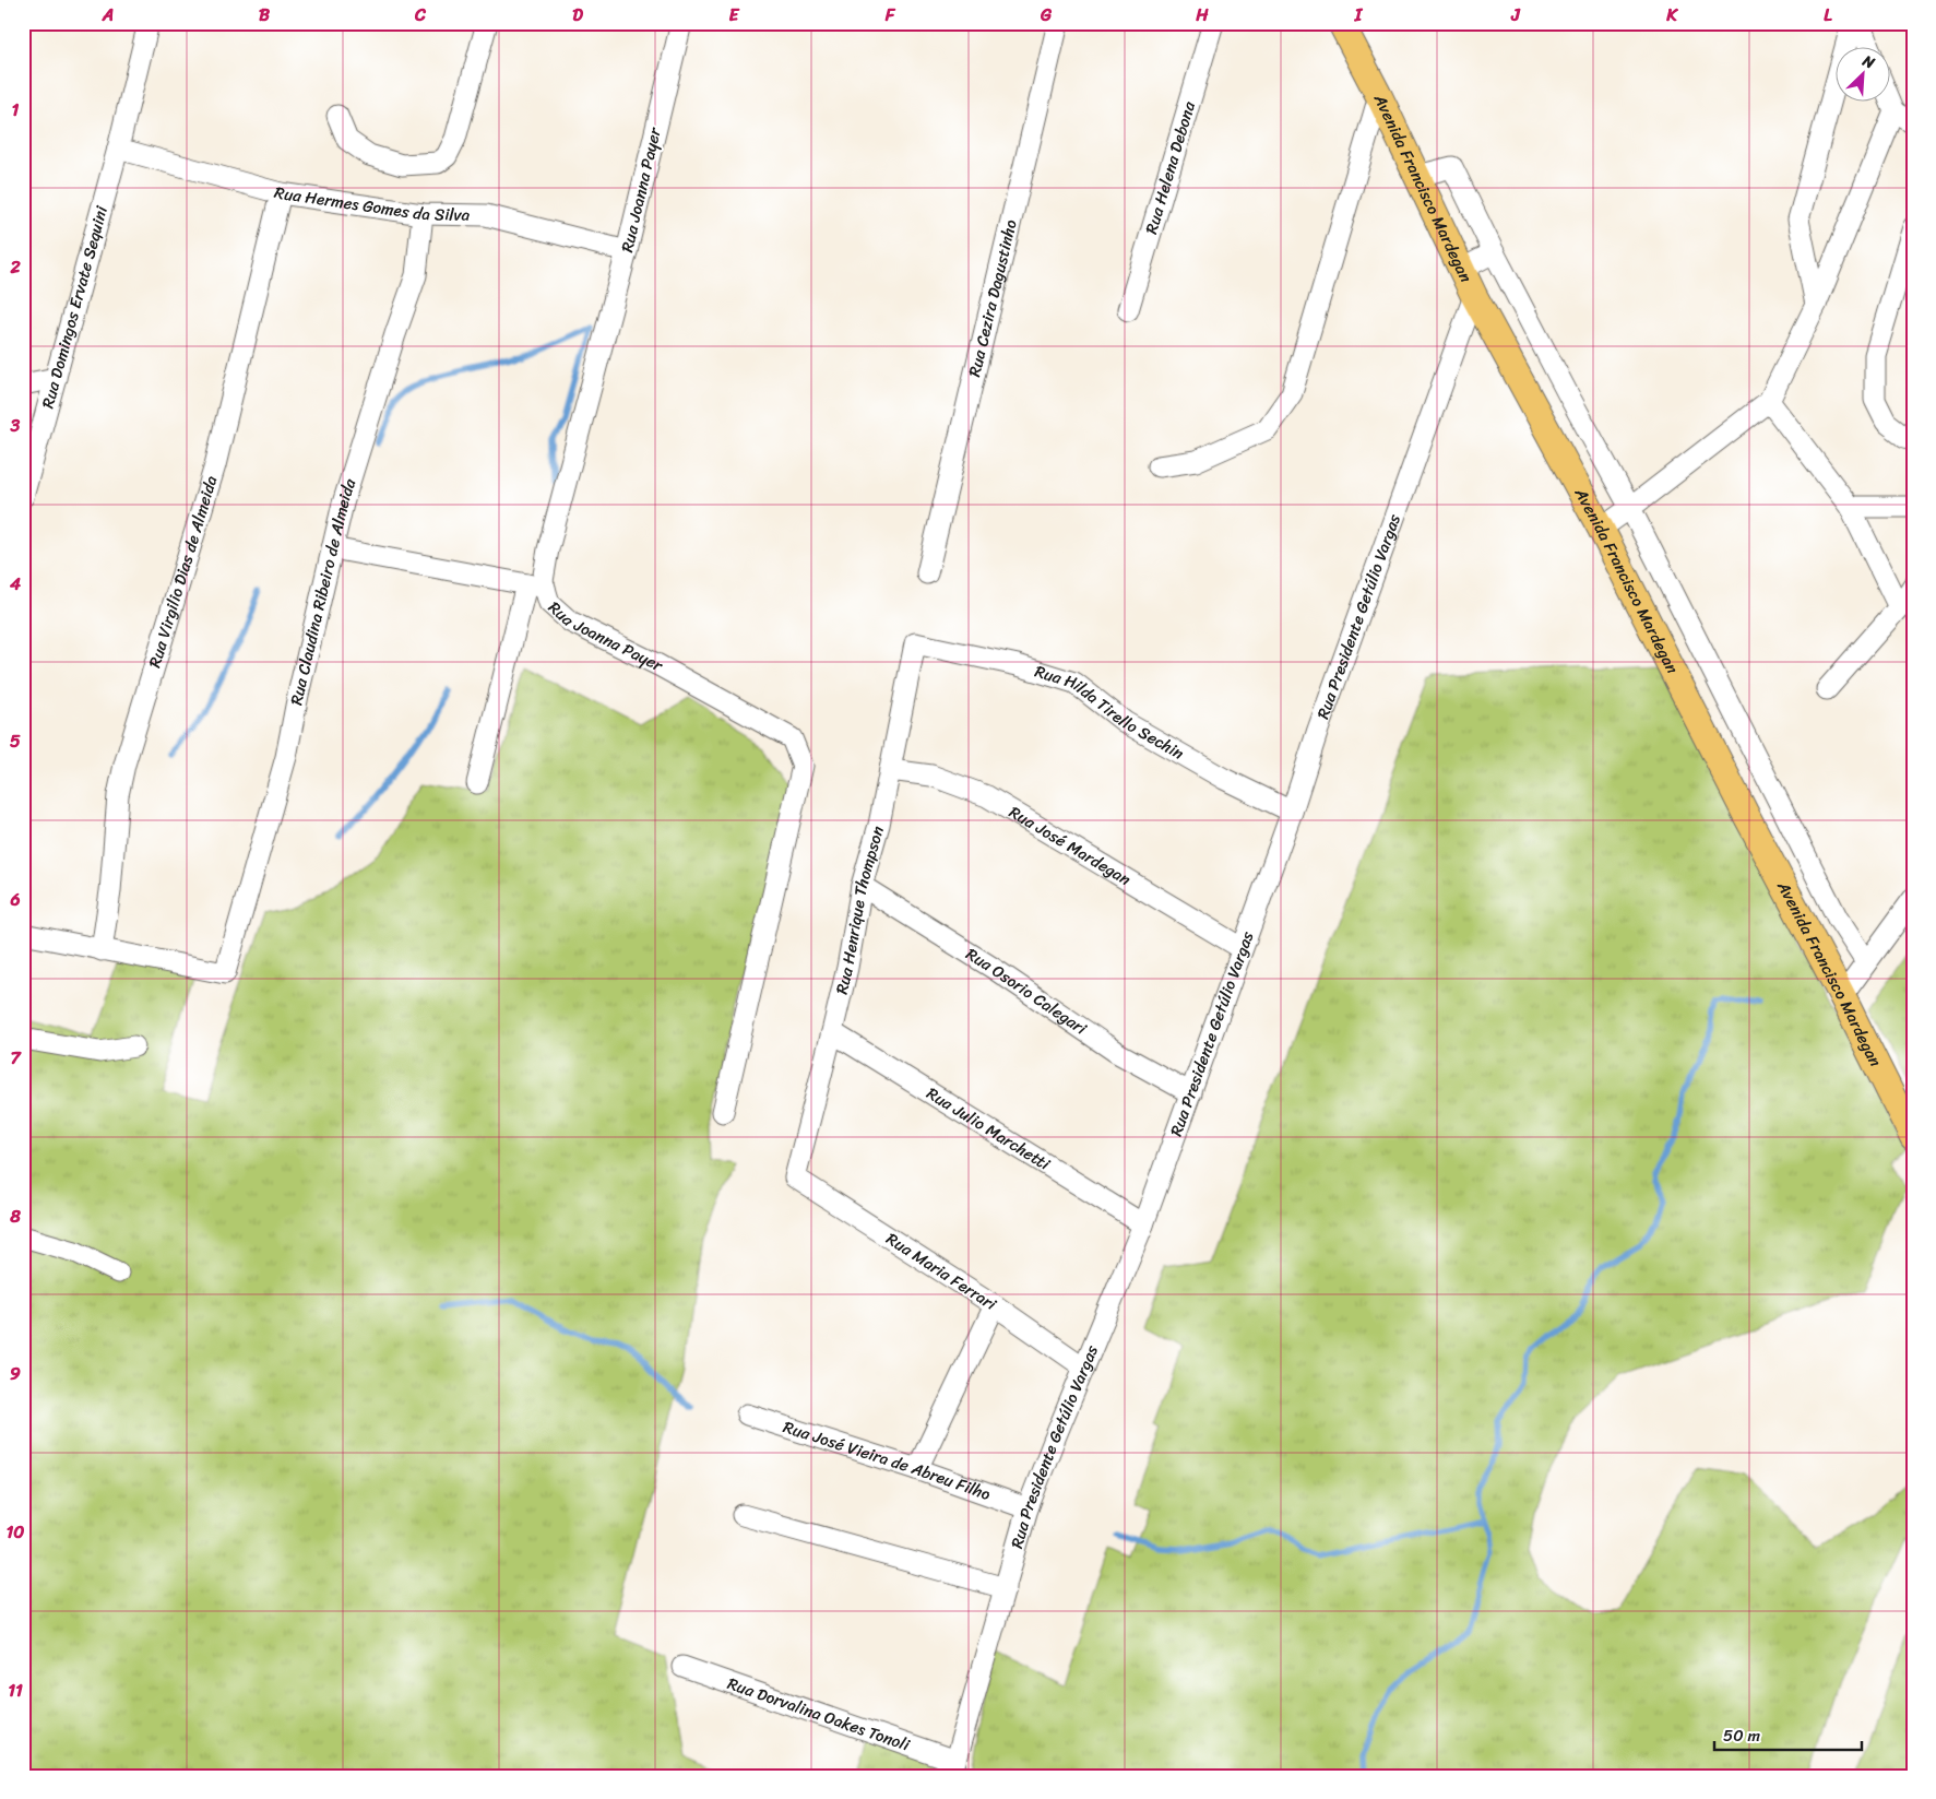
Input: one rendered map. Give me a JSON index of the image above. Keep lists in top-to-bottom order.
{
  "streets": {
    "main road": ["Avenida Francisco Mardegan"],
    "street": [
      "Rua Helena Debona",
      "Rua Joanna Payer",
      "Rua Hermes Gomes da Silva",
      "Rua Cezira Dagustinho",
      "Rua Domingos Ervate Sequini",
      "Rua Virgilio Dias de Almeida",
      "Rua Claudina Ribeiro de Almeida",
      "Rua Presidente Getúlio Vargas",
      "Rua Hilda Tirello Sechin",
      "Rua José Mardegan",
      "Rua Henrique Thompson",
      "Rua Osorio Calegari",
      "Rua Julio Marchetti",
      "Rua Maria Ferrari",
      "Rua José Vieira de Abreu Filho",
      "Rua Dorvalina Oakes Tonoli"
    ]
  },
  "crossings": [
    ["Avenida Francisco Mardegan", "Rua Presidente Getúlio Vargas"],
    ["Rua Joanna Payer", "Rua Hermes Gomes da Silva"],
    ["Rua Hermes Gomes da Silva", "Rua Domingos Ervate Sequini"],
    ["Rua Hermes Gomes da Silva", "Rua Virgilio Dias de Almeida"],
    ["Rua Hermes Gomes da Silva", "Rua Claudina Ribeiro de Almeida"],
    ["Rua Virgilio Dias de Almeida", "Rua Claudina Ribeiro de Almeida"],
    ["Rua Presidente Getúlio Vargas", "Rua Hilda Tirello Sechin"],
    ["Rua Presidente Getúlio Vargas", "Rua José Mardegan"],
    ["Rua Presidente Getúlio Vargas", "Rua Osorio Calegari"],
    ["Rua Presidente Getúlio Vargas", "Rua Julio Marchetti"],
    ["Rua Presidente Getúlio Vargas", "Rua Maria Ferrari"],
    ["Rua Presidente Getúlio Vargas", "Rua José Vieira de Abreu Filho"],
    ["Rua Presidente Getúlio Vargas", "Rua Dorvalina Oakes Tonoli"],
    ["Rua Hilda Tirello Sechin", "Rua Henrique Thompson"],
    ["Rua José Mardegan", "Rua Henrique Thompson"],
    ["Rua Henrique Thompson", "Rua Osorio Calegari"],
    ["Rua Henrique Thompson", "Rua Julio Marchetti"],
    ["Rua Henrique Thompson", "Rua Maria Ferrari"]
  ],
  "scale_bar": "50 m",
  "north": "top right",
  "grid": {
    "columns": [
      "A",
      "B",
      "C",
      "D",
      "E",
      "F",
      "G",
      "H",
      "I",
      "J",
      "K",
      "L"
    ],
    "rows": [
      "1",
      "2",
      "3",
      "4",
      "5",
      "6",
      "7",
      "8",
      "9",
      "10",
      "11"
    ]
  }
}
